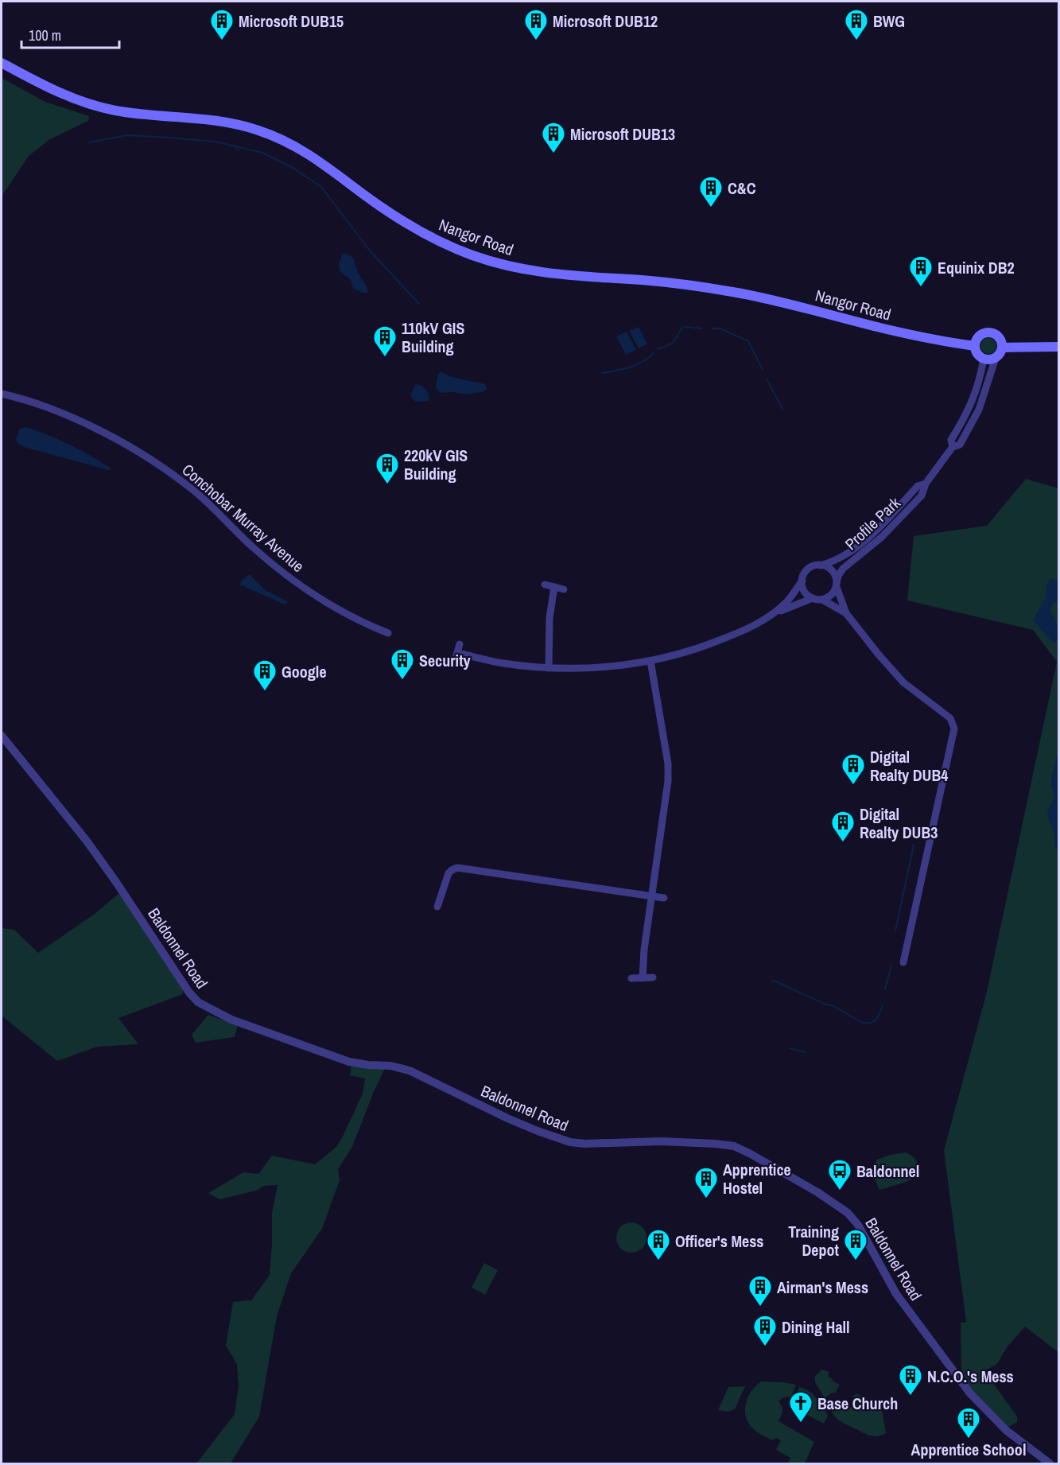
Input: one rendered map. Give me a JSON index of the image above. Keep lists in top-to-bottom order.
{
  "streets": {
    "main road": ["Nangor Road"],
    "street": ["Conchobar Murray Avenue", "Profile Park", "Baldonnel Road"]
  },
  "crossings": [
    ["Nangor Road", "Profile Park"]
  ],
  "places": {
    "building": [
      "Microsoft DUB15",
      "Microsoft DUB12",
      "BWG",
      "Microsoft DUB13",
      "C&C",
      "Equinix DB2",
      "110kV GIS Building",
      "220kV GIS Building",
      "Security",
      "Google",
      "Digital Realty DUB4",
      "Digital Realty DUB3",
      "Apprentice Hostel",
      "Officer's Mess",
      "Training Depot",
      "Airman's Mess",
      "Dining Hall",
      "N.C.O.'s Mess",
      "Apprentice School"
    ],
    "bus stop": ["Baldonnel"],
    "church": ["Base Church"]
  },
  "scale_bar": "100 m"
}
